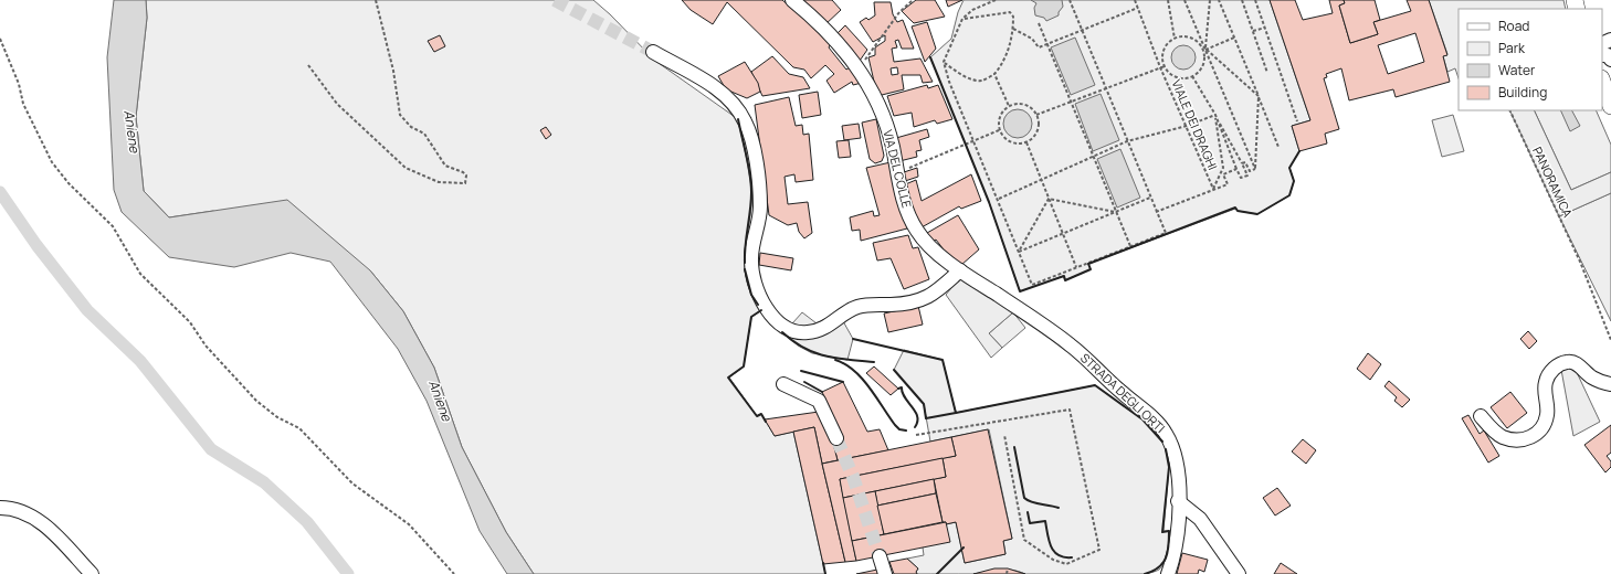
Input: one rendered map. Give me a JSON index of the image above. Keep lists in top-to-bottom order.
{
  "streets": {
    "street": ["VIA DEL COLLE", "STRADA DEGLI ORTI"],
    "path": ["VIALE DEI DRAGHI", "PANORAMICA"]
  },
  "crossings": [
    ["VIA DEL COLLE", "STRADA DEGLI ORTI"]
  ],
  "water": ["Aniene"],
  "legend": [
    "Road",
    "Park",
    "Water",
    "Building"
  ]
}
